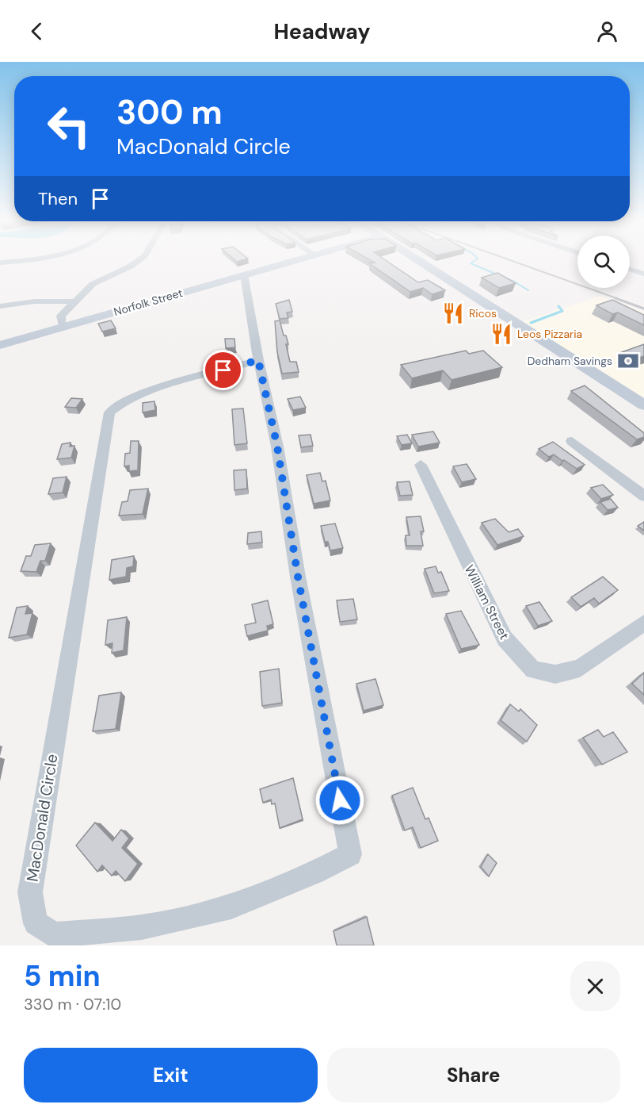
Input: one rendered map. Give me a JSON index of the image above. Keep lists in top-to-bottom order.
{
  "streets": {
    "main road": ["Norfolk Street"],
    "street": ["William Street", "MacDonald Circle"]
  },
  "crossings": [
    ["Norfolk Street", "MacDonald Circle"]
  ],
  "places": {
    "restaurant": ["Ricos", "Leos Pizzaria"],
    "bank": ["Dedham Savings"]
  },
  "page": {
    "header": "Headway",
    "turn": ["300 m", "MacDonald Circle"],
    "then": "Then",
    "heading": ["5 min", "330 m · 07:10"],
    "buttons": ["Exit", "Share"]
  }
}
